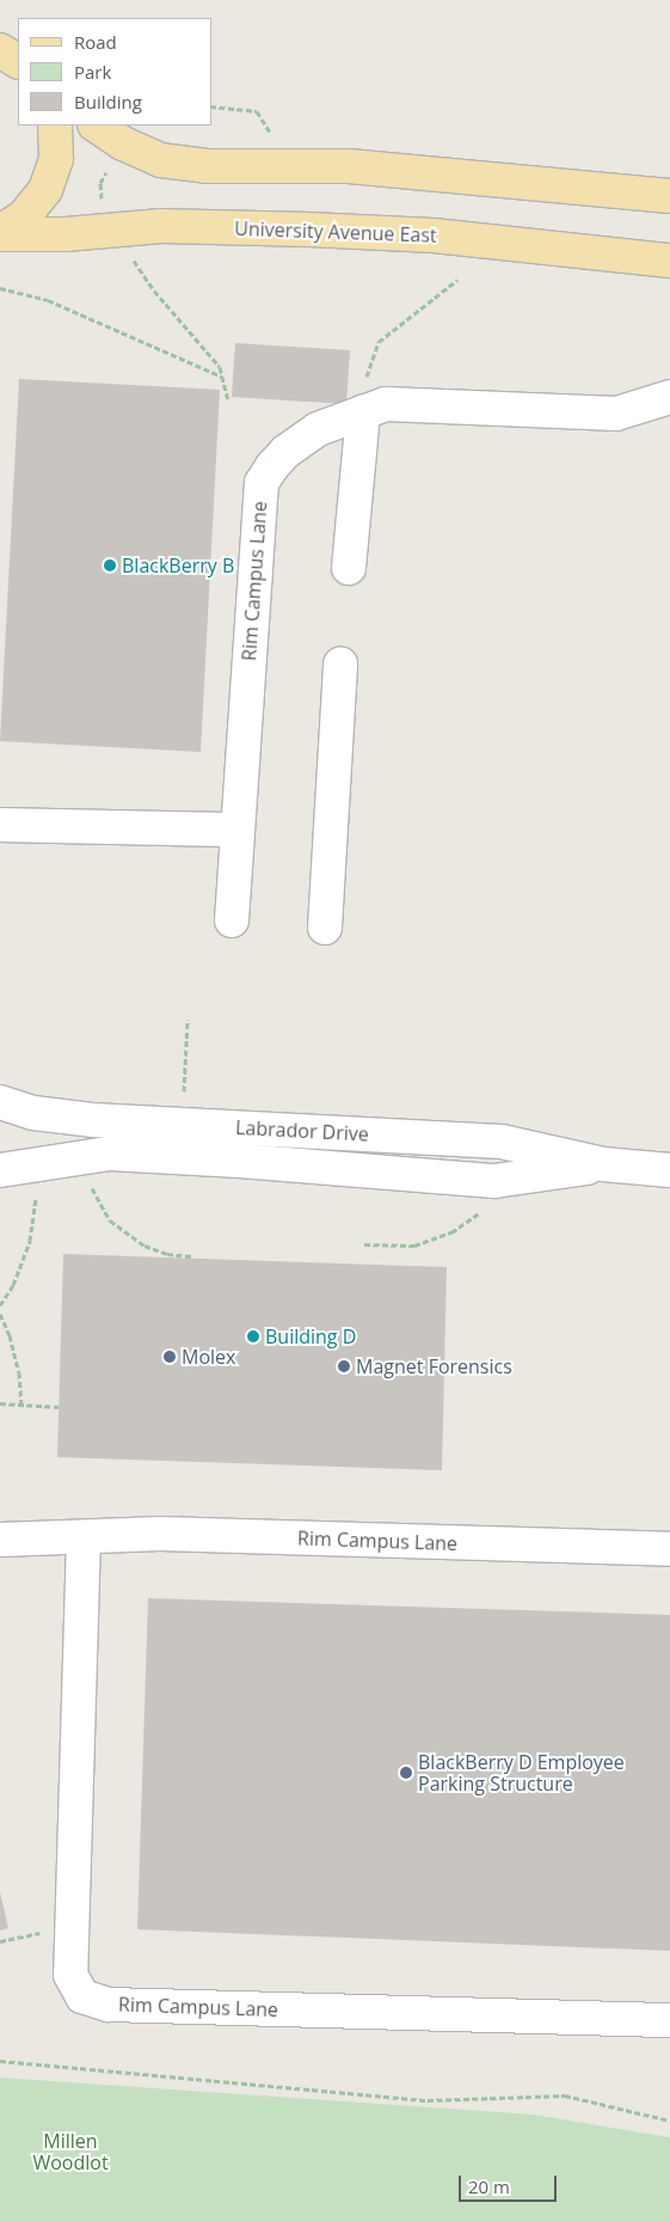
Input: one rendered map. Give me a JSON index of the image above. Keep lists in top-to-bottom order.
{
  "streets": {
    "main road": ["University Avenue East"],
    "street": ["Rim Campus Lane", "Labrador Drive"]
  },
  "parks": ["Millen Woodlot"],
  "places": [
    "BlackBerry B",
    "Building D",
    "Molex",
    "Magnet Forensics",
    "BlackBerry D Employee Parking Structure"
  ],
  "legend": ["Road", "Park", "Building"],
  "scale_bar": "20 m"
}
